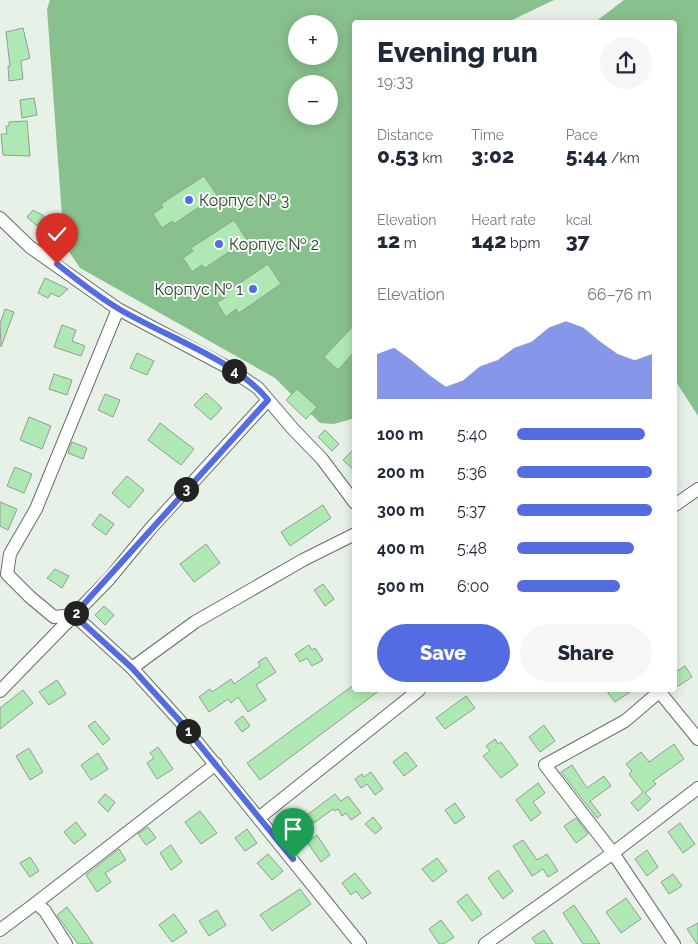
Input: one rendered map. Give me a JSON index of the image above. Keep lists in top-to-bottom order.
{
  "places": ["Корпус № 3", "Корпус № 2", "Корпус № 1"],
  "page": {
    "map_buttons": ["+", "−"],
    "heading": ["Evening run", "19:33"],
    "stats": [
      ["Distance", "0.53 km"],
      ["Time", "3:02"],
      ["Pace", "5:44 /km"],
      ["Elevation", "12 m"],
      ["Heart rate", "142 bpm"],
      ["kcal", "37"]
    ],
    "chart": ["Elevation", "66–76 m"],
    "pins": [
      "4",
      "3",
      "2",
      "1"
    ],
    "list": [
      {
        "name": "100 m",
        "note": "5:40"
      },
      {
        "name": "200 m",
        "note": "5:36"
      },
      {
        "name": "300 m",
        "note": "5:37"
      },
      {
        "name": "400 m",
        "note": "5:48"
      },
      {
        "name": "500 m",
        "note": "6:00"
      }
    ],
    "buttons": ["Save", "Share"]
  }
}
